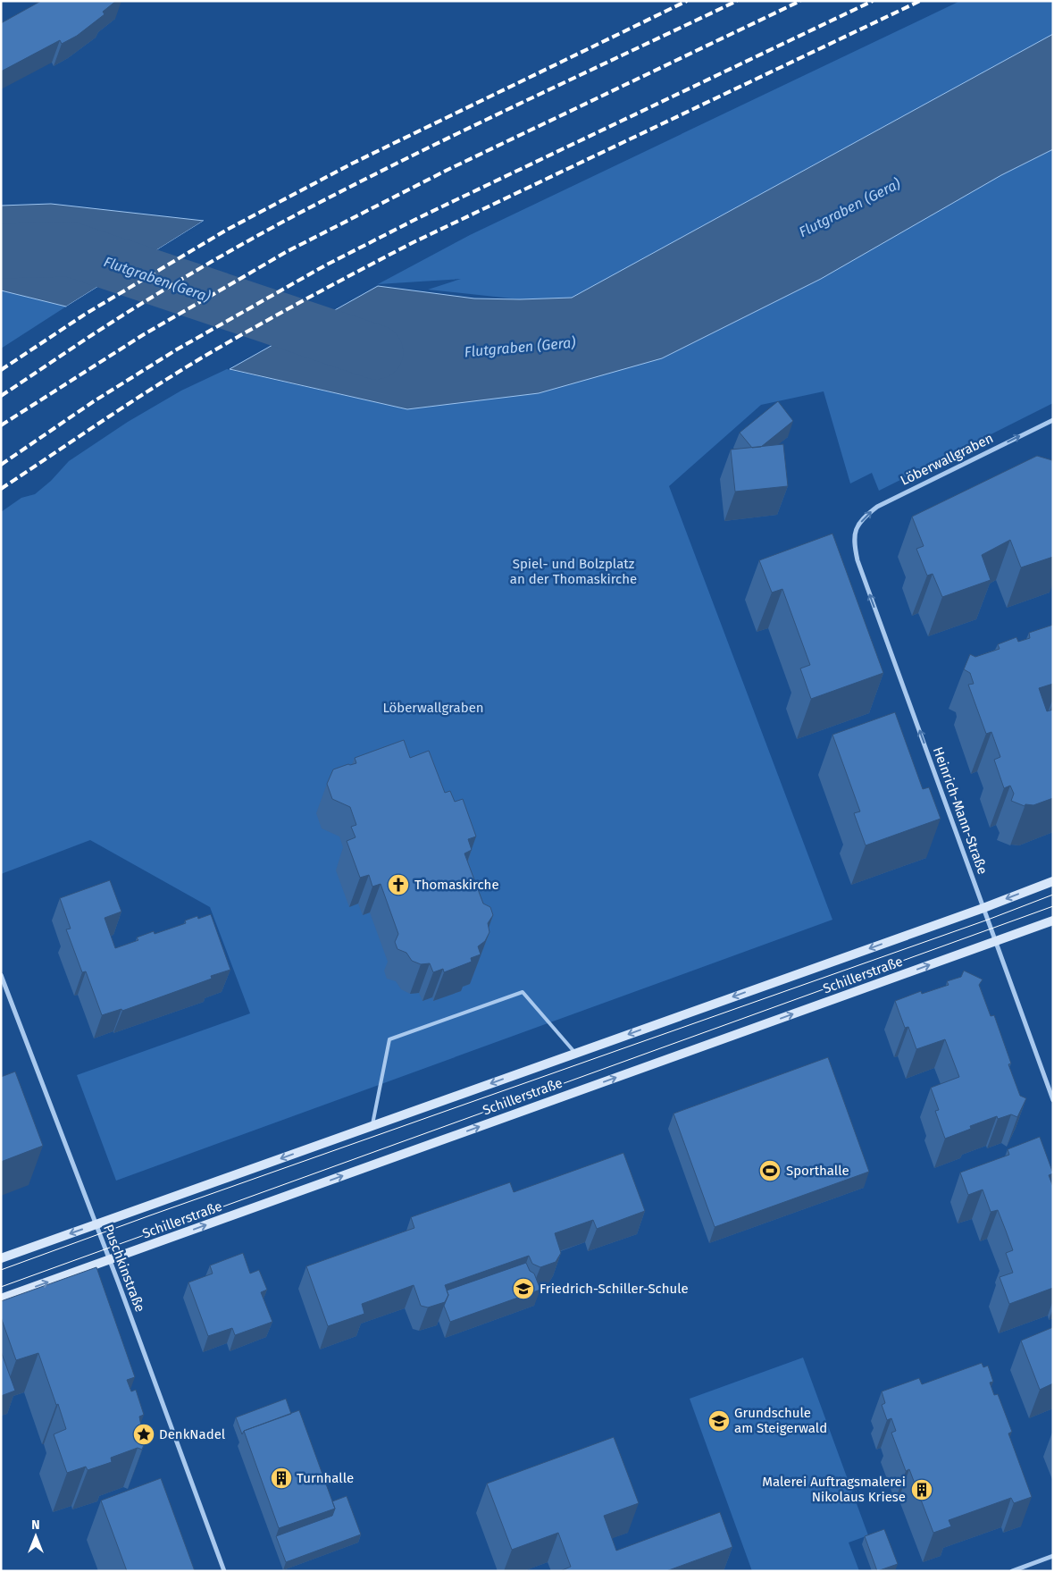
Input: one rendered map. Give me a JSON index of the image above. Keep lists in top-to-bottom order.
{
  "streets": {
    "main road": ["Schillerstraße"],
    "street": ["Löberwallgraben", "Heinrich-Mann-Straße", "Puschkinstraße"]
  },
  "crossings": [
    ["Löberwallgraben", "Heinrich-Mann-Straße"],
    ["Heinrich-Mann-Straße", "Schillerstraße"],
    ["Schillerstraße", "Puschkinstraße"]
  ],
  "one_way": ["Löberwallgraben", "Heinrich-Mann-Straße"],
  "water": ["Flutgraben (Gera)"],
  "parks": ["Spiel- und Bolzplatz an der Thomaskirche", "Löberwallgraben"],
  "places": {
    "church": ["Thomaskirche"],
    "sports": ["Sporthalle"],
    "school or university": ["Friedrich-Schiller-Schule", "Grundschule am Steigerwald"],
    "place": ["DenkNadel"],
    "building": ["Turnhalle", "Malerei Auftragsmalerei Nikolaus Kriese"]
  },
  "north": "top"
}
